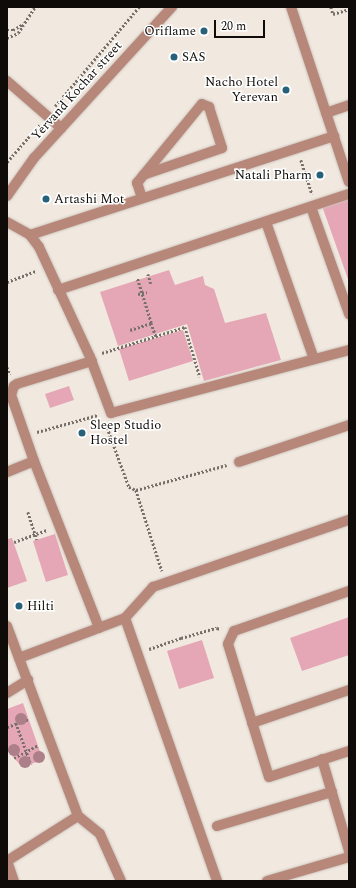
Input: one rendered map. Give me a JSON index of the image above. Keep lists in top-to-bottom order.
{
  "streets": {
    "street": ["Yervand Kochar street"]
  },
  "places": [
    "Oriflame",
    "SAS",
    "Nacho Hotel Yerevan",
    "Natali Pharm",
    "Artashi Mot",
    "Sleep Studio Hostel",
    "Hilti"
  ],
  "scale_bar": "20 m"
}
